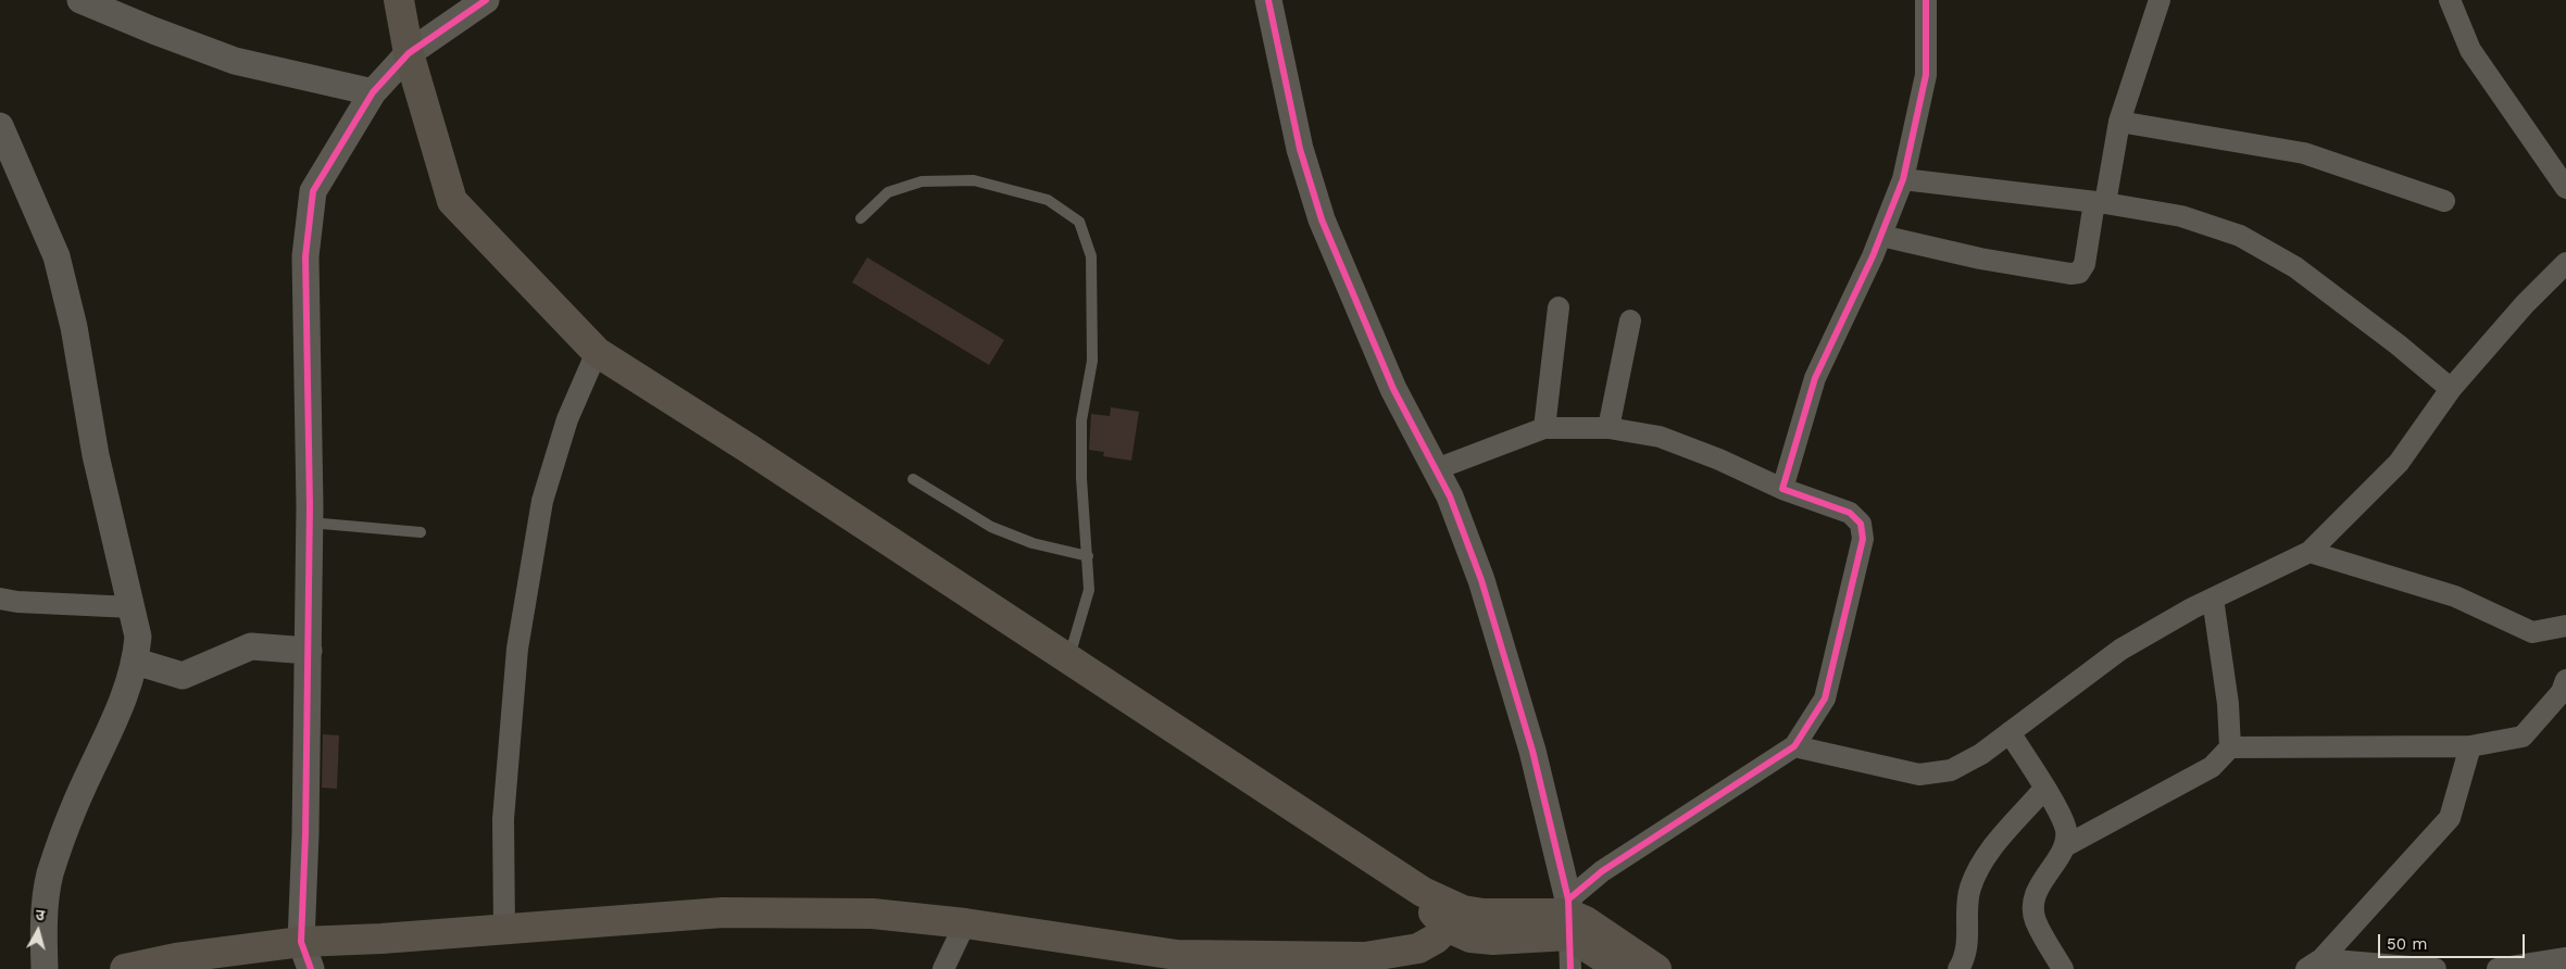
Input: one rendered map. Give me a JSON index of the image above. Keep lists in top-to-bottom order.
{
  "scale_bar": "50 m",
  "north": "top"
}
